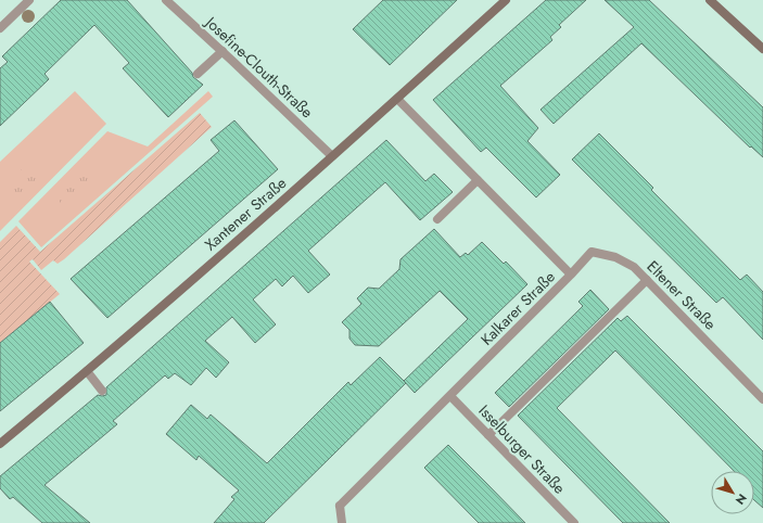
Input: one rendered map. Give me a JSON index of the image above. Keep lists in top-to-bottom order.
{
  "streets": {
    "street": [
      "Josefine-Clouth-Straße",
      "Xantener Straße",
      "Eltener Straße",
      "Kalkarer Straße",
      "Isselburger Straße"
    ]
  },
  "crossings": [
    ["Josefine-Clouth-Straße", "Xantener Straße"],
    ["Xantener Straße", "Kalkarer Straße"],
    ["Eltener Straße", "Kalkarer Straße"],
    ["Kalkarer Straße", "Isselburger Straße"]
  ],
  "north": "bottom right"
}
